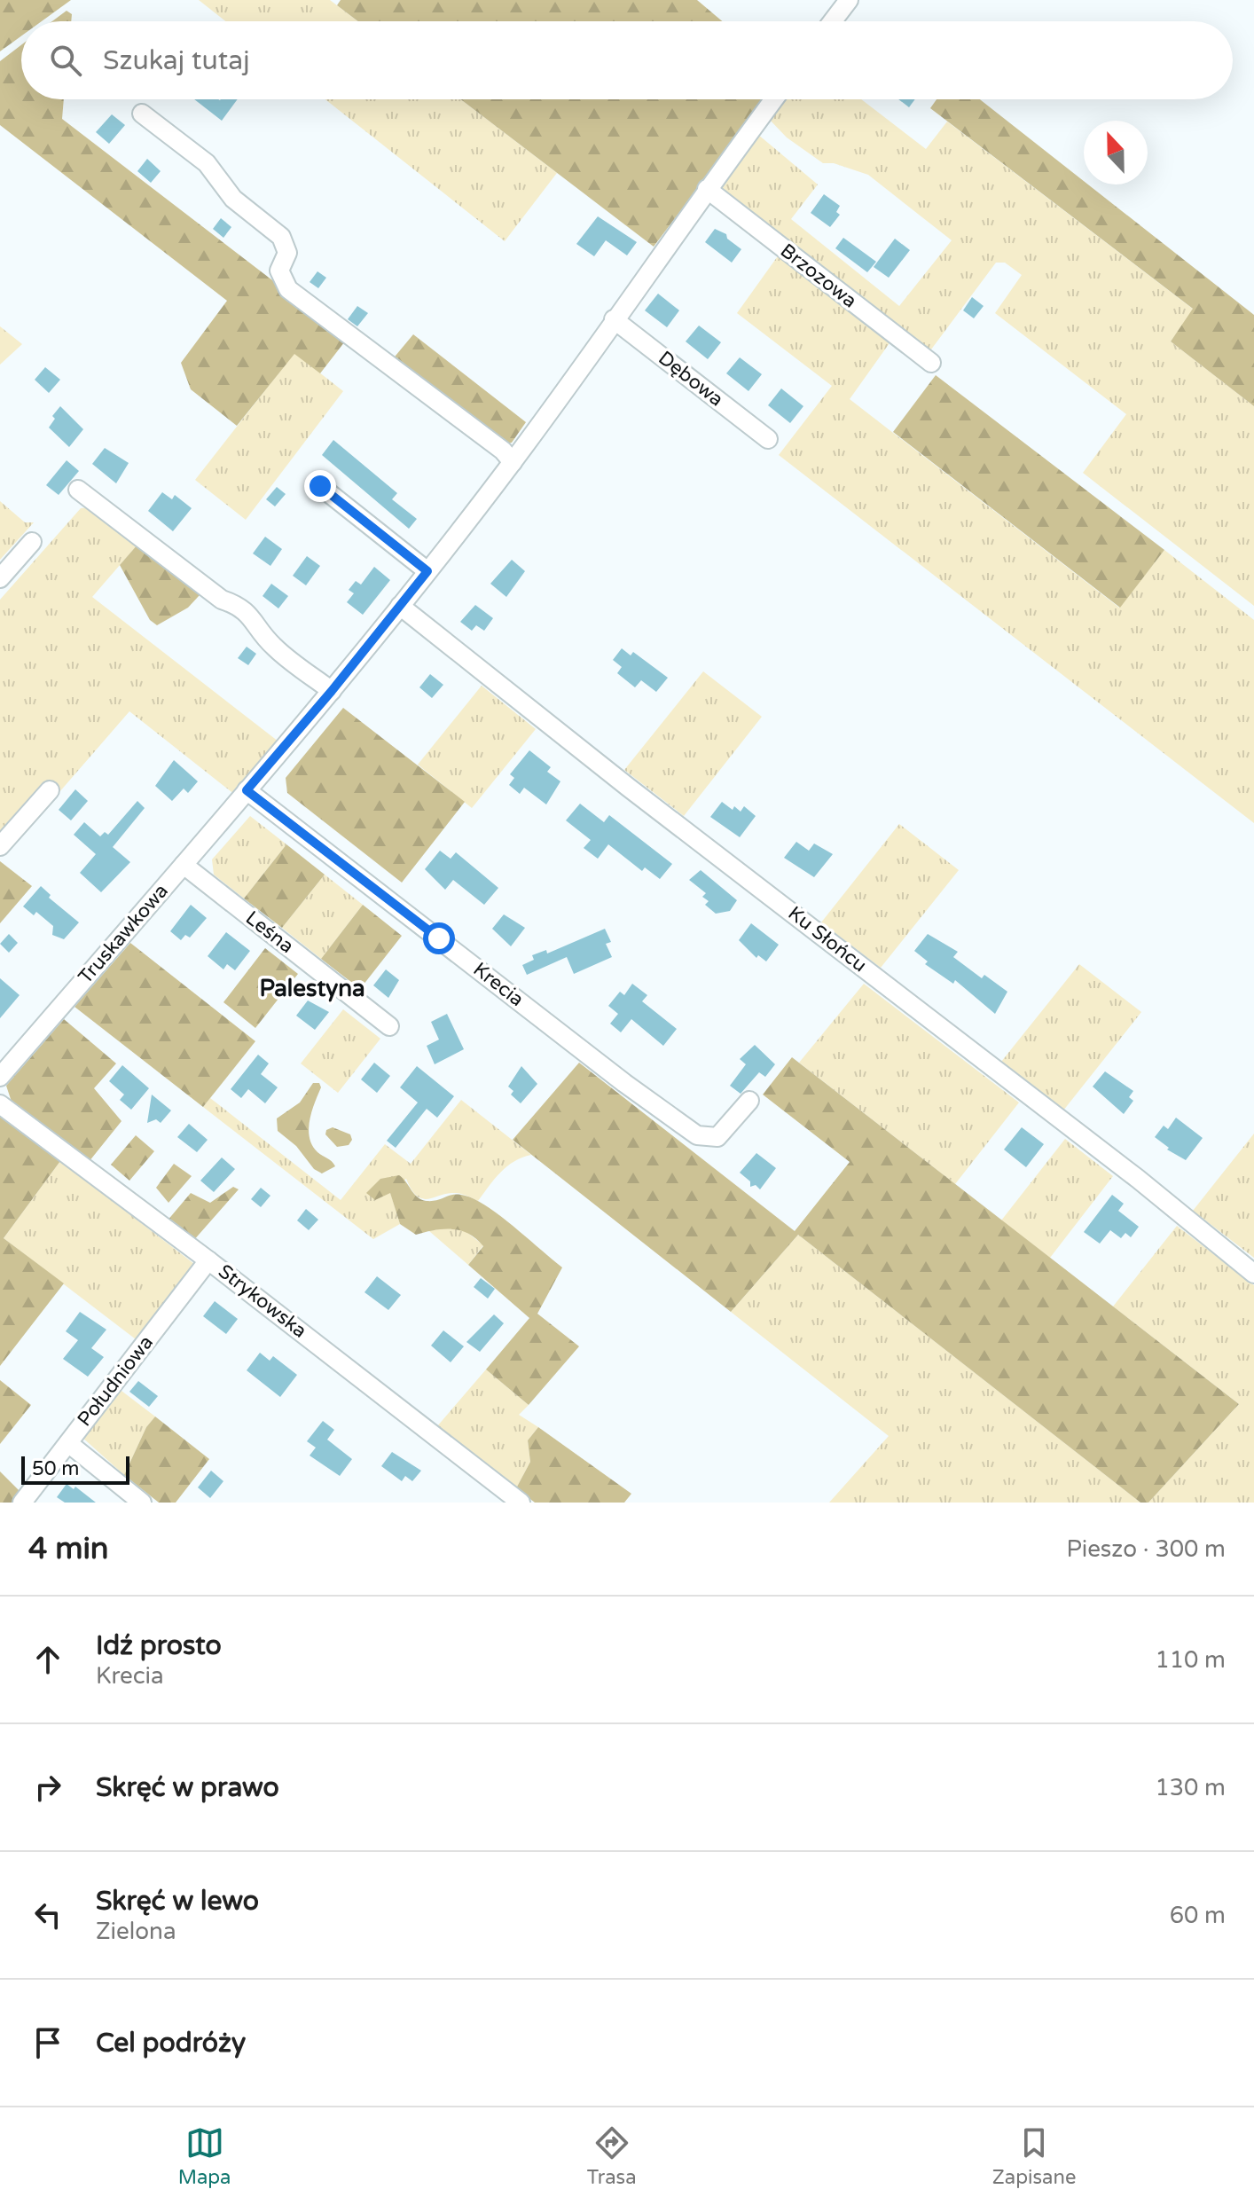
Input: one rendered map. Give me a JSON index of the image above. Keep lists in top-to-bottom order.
{
  "streets": {
    "street": [
      "Brzozowa",
      "Dębowa",
      "Leśna",
      "Truskawkowa",
      "Ku Słońcu",
      "Krecia",
      "Strykowska",
      "Południowa"
    ]
  },
  "crossings": [
    ["Brzozowa", "Truskawkowa"],
    ["Dębowa", "Truskawkowa"],
    ["Leśna", "Truskawkowa"],
    ["Truskawkowa", "Ku Słońcu"],
    ["Truskawkowa", "Krecia"],
    ["Strykowska", "Południowa"]
  ],
  "districts": ["Palestyna"],
  "scale_bar": "50 m",
  "north": "top",
  "page": {
    "search": "Szukaj tutaj",
    "scale": "50 m",
    "heading": ["4 min", "Pieszo · 300 m"],
    "list": [
      ["Idź prosto", "Krecia", "110 m"],
      ["Skręć w prawo", "130 m"],
      ["Skręć w lewo", "Zielona", "60 m"],
      "Cel podróży"
    ],
    "nav": ["Mapa", "Trasa", "Zapisane"]
  }
}
